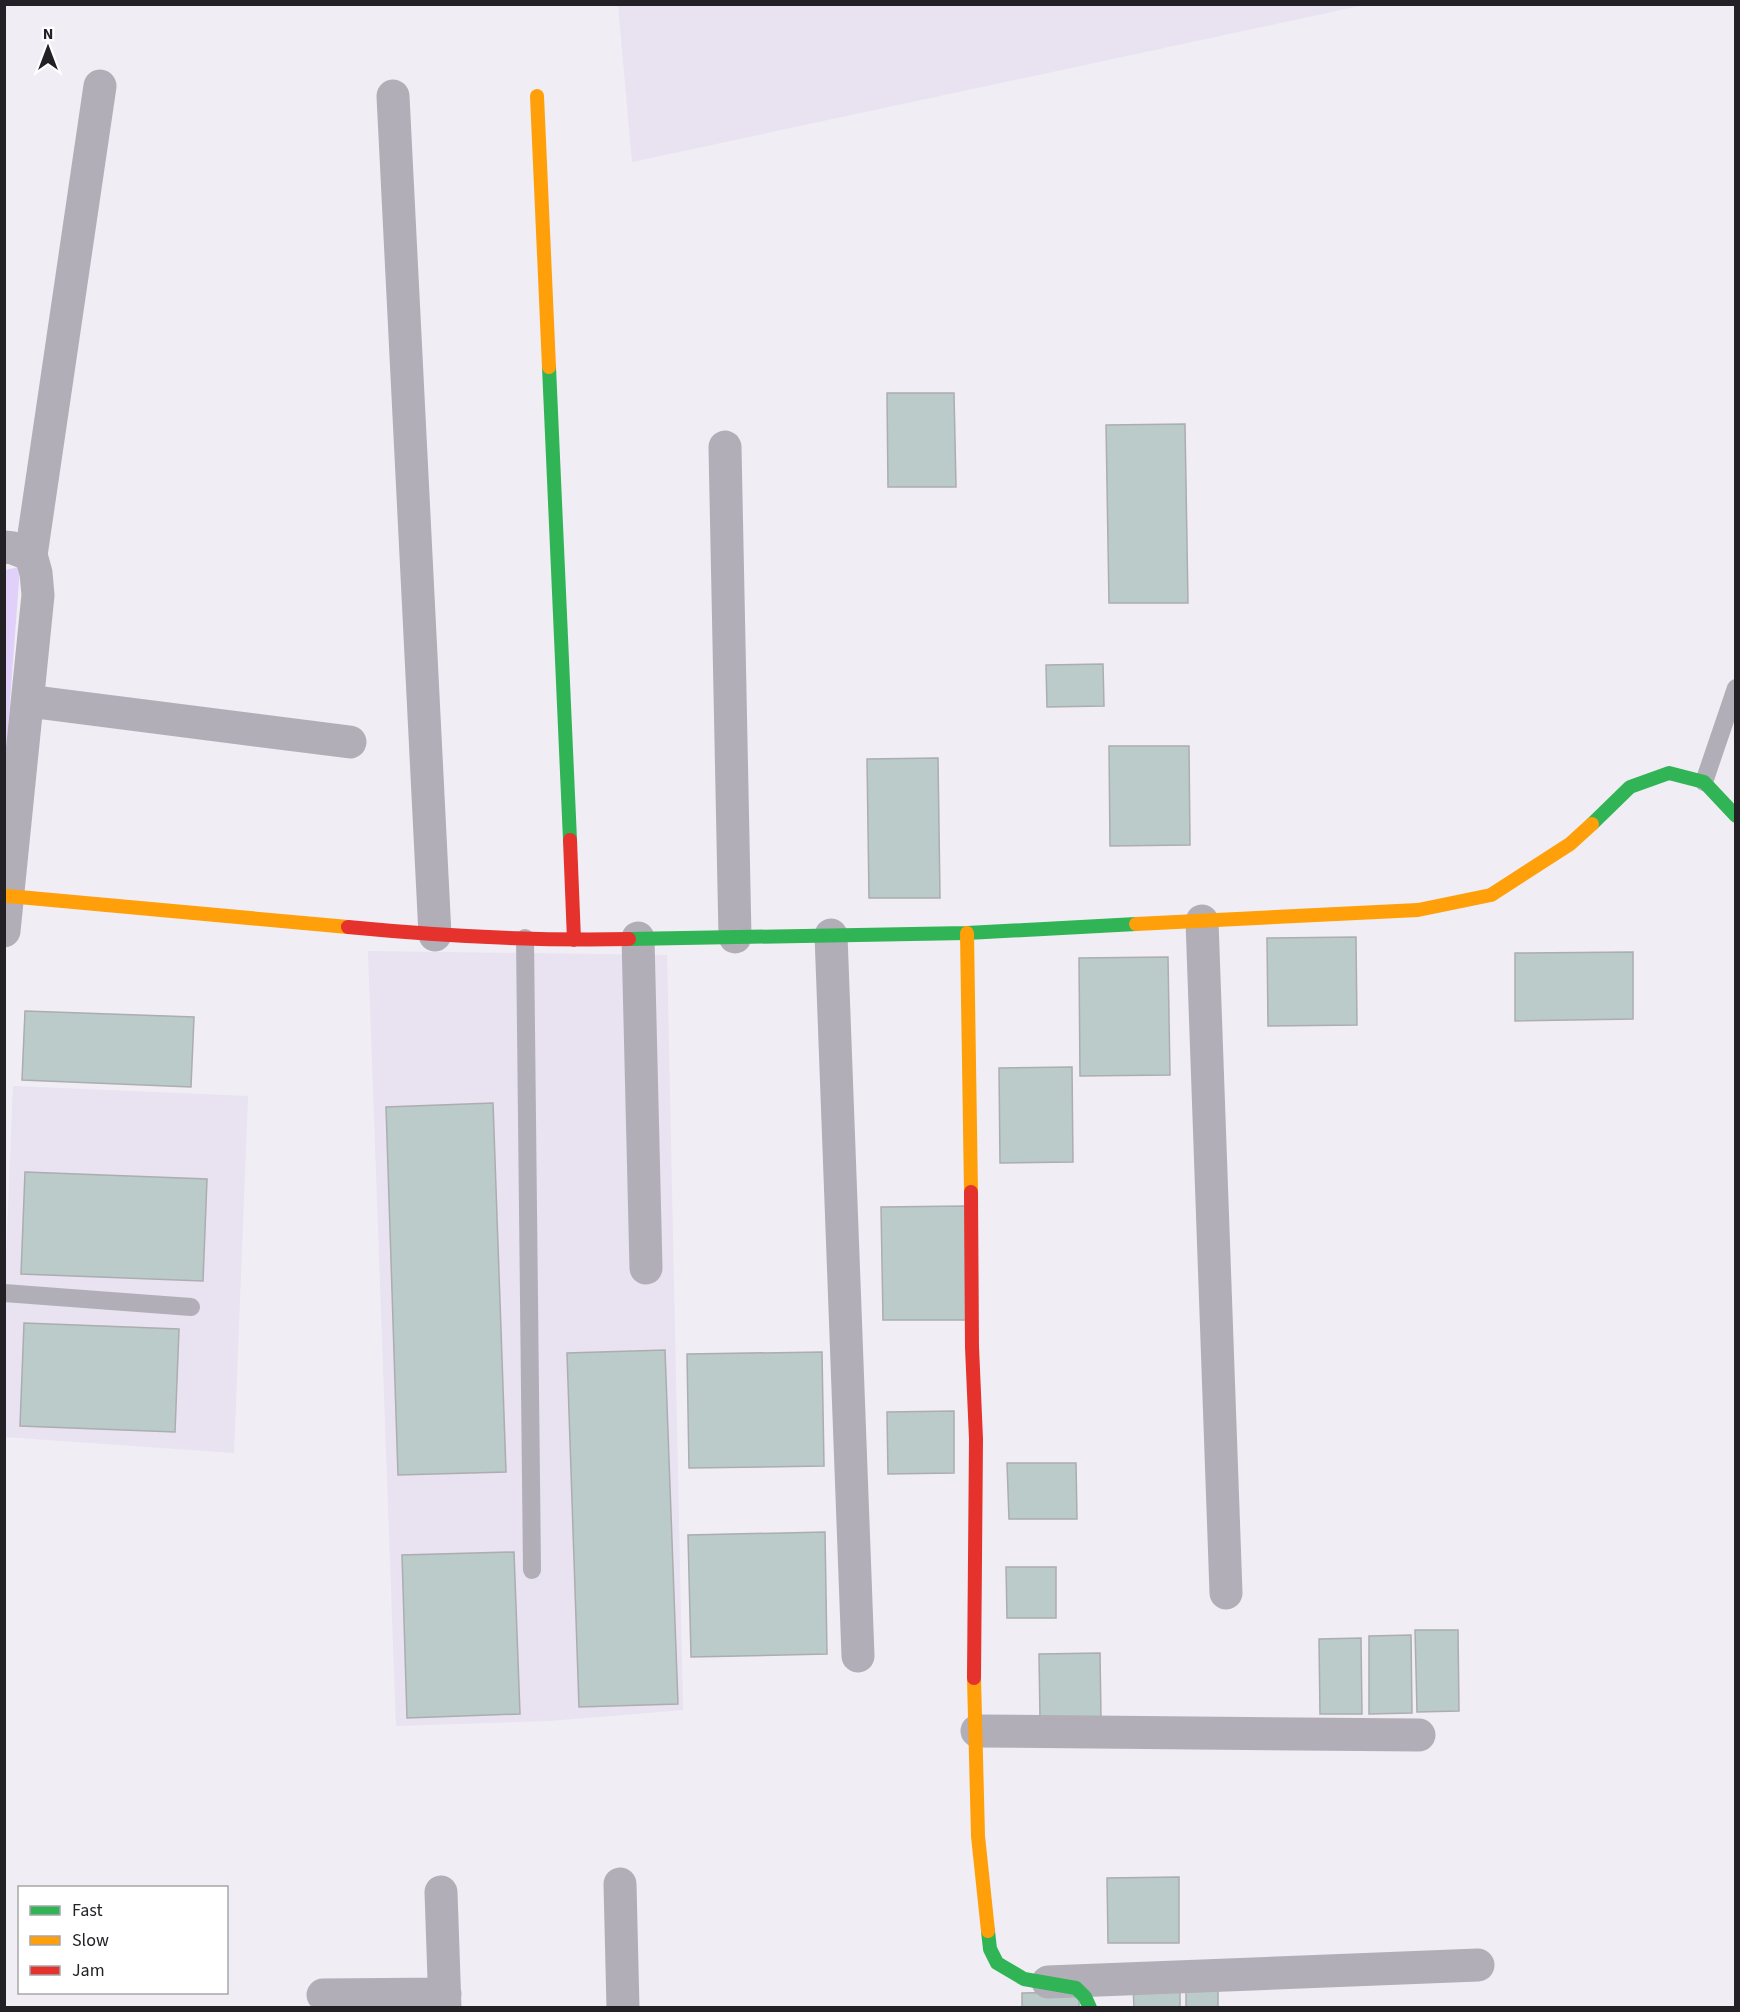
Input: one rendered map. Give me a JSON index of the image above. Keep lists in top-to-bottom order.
{
  "legend": ["Fast", "Slow", "Jam"],
  "north": "top"
}
